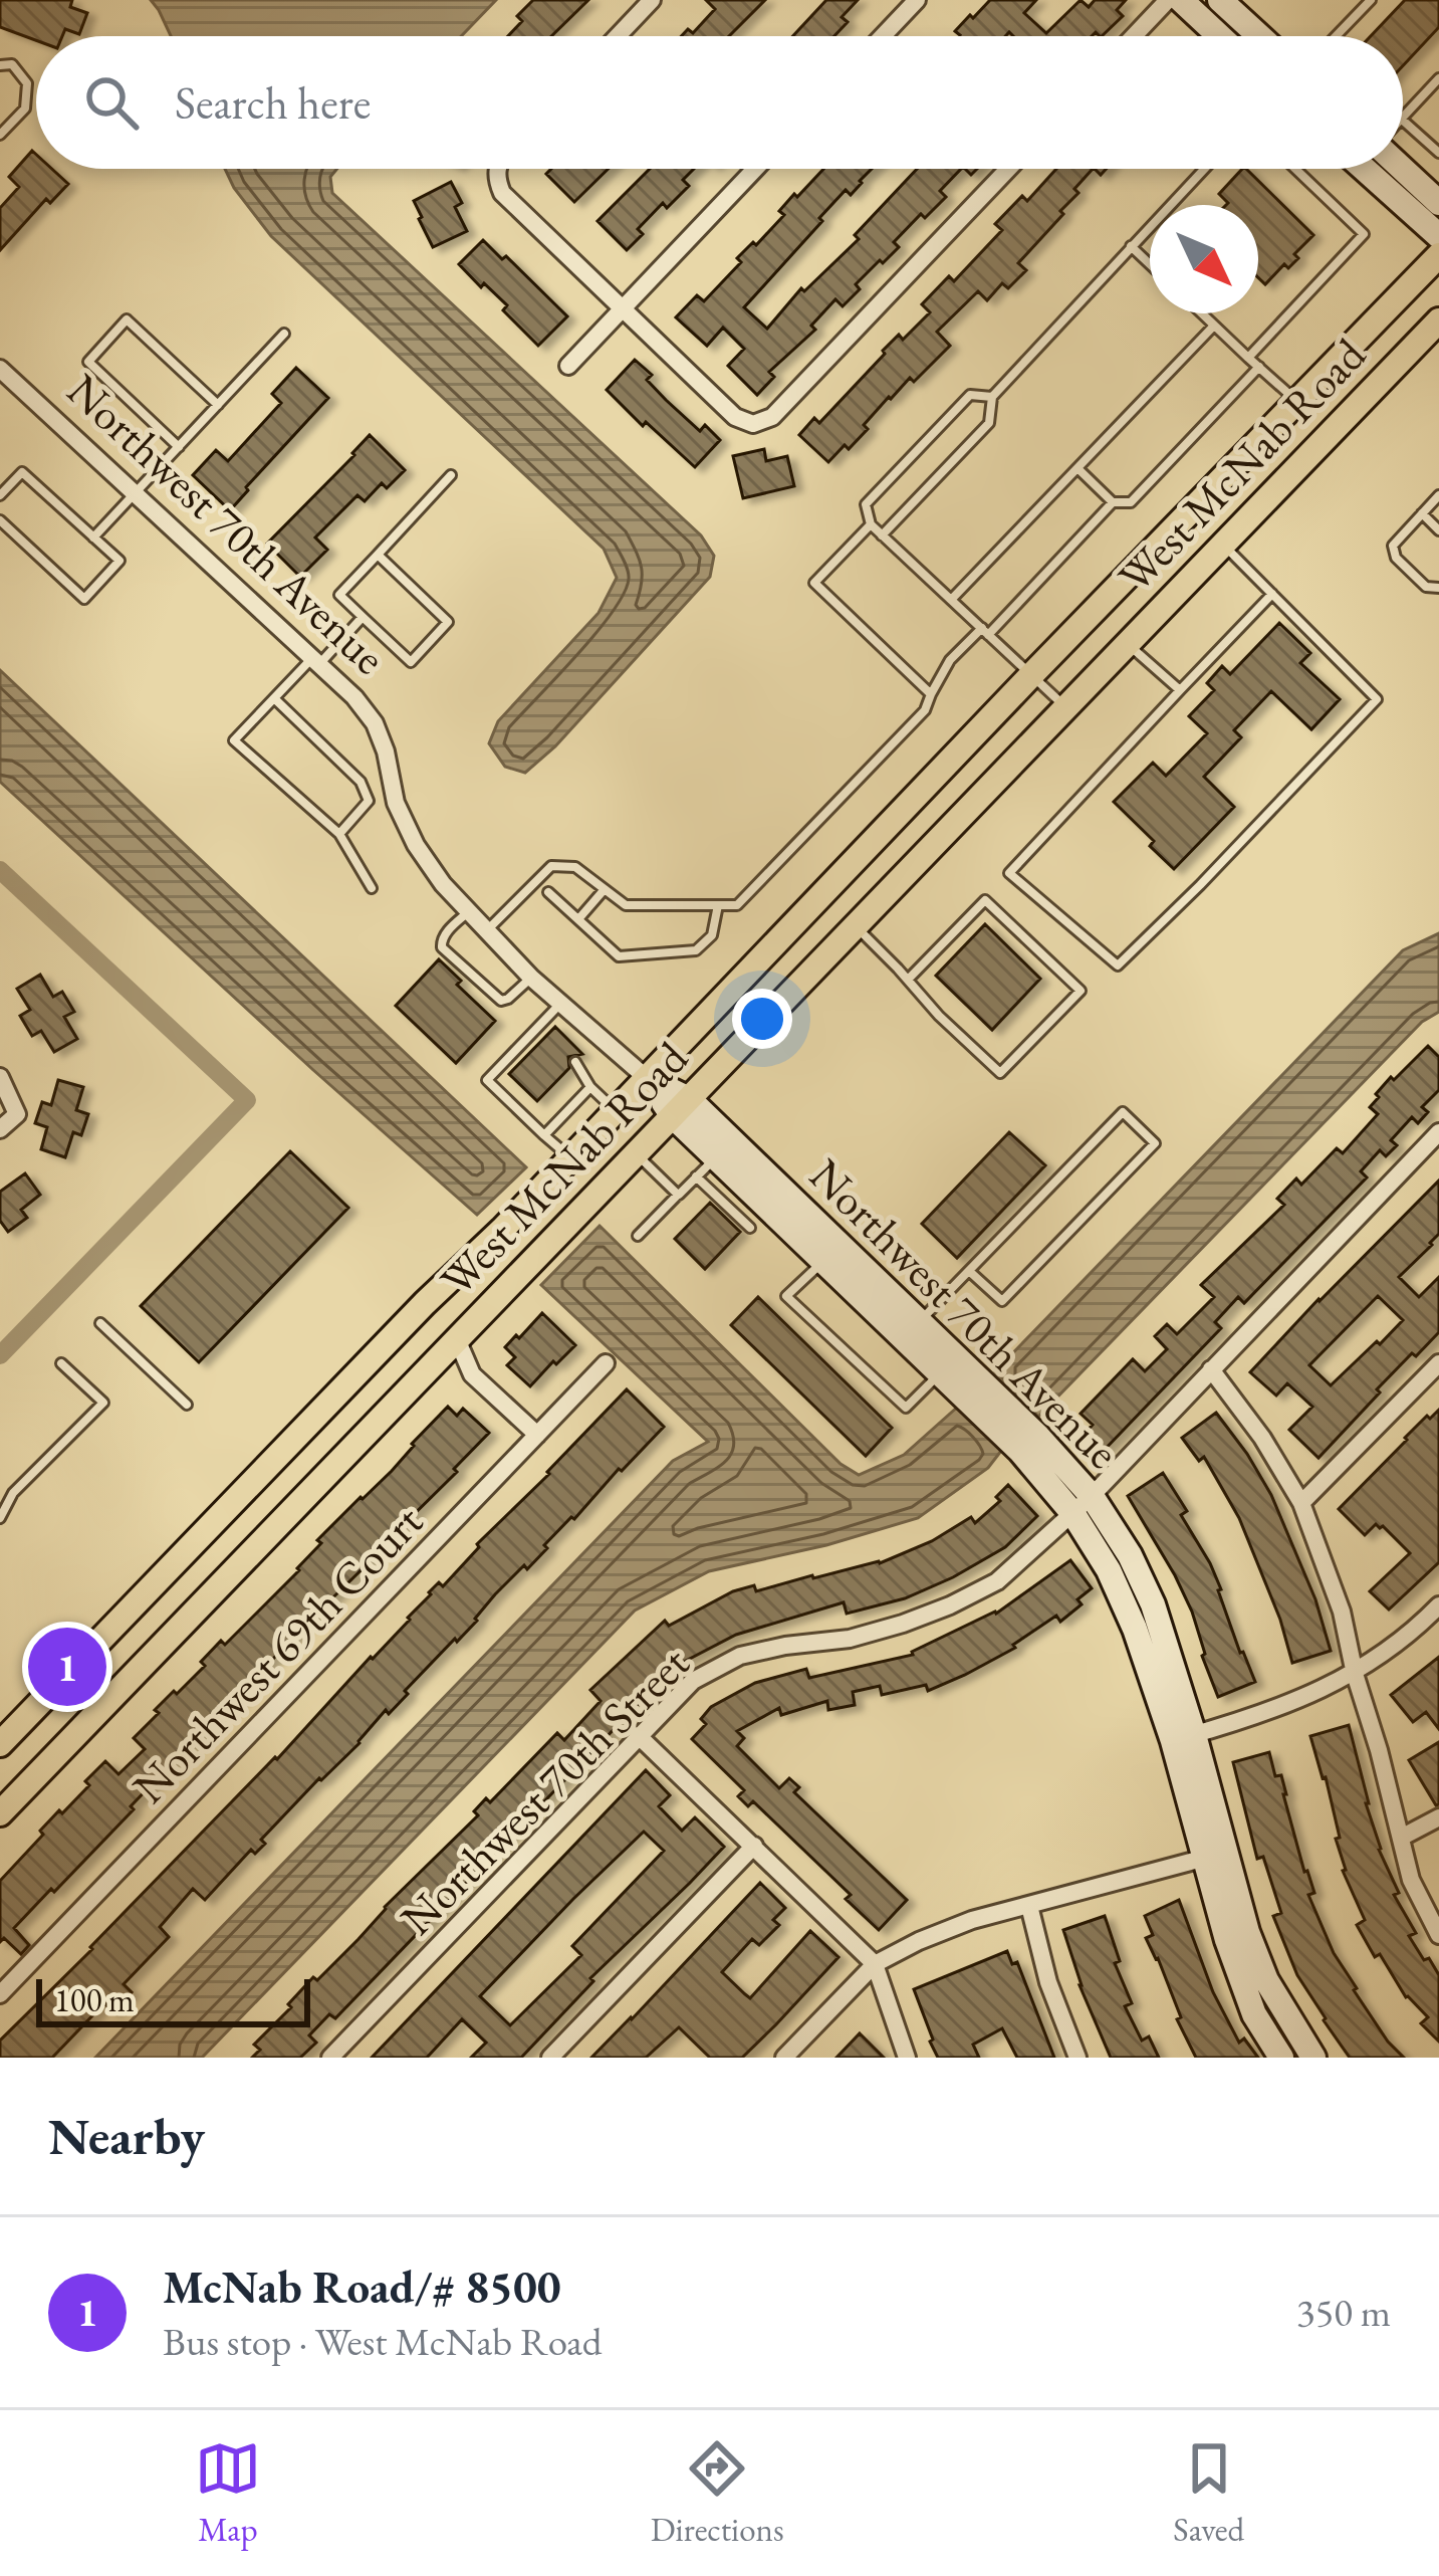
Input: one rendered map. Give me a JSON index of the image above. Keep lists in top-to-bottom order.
{
  "streets": {
    "main road": ["West McNab Road"],
    "street": ["Northwest 70th Avenue", "Northwest 69th Court", "Northwest 70th Street"]
  },
  "crossings": [
    ["West McNab Road", "Northwest 70th Avenue"],
    ["Northwest 70th Avenue", "Northwest 70th Street"]
  ],
  "scale_bar": "100 m",
  "north": "bottom right",
  "page": {
    "search": "Search here",
    "pins": "1",
    "scale": "100 m",
    "heading": "Nearby",
    "list": [
      {
        "mark": "1",
        "name": "McNab Road/# 8500",
        "note": "Bus stop · West McNab Road",
        "value": "350 m"
      }
    ],
    "nav": ["Map", "Directions", "Saved"]
  }
}
